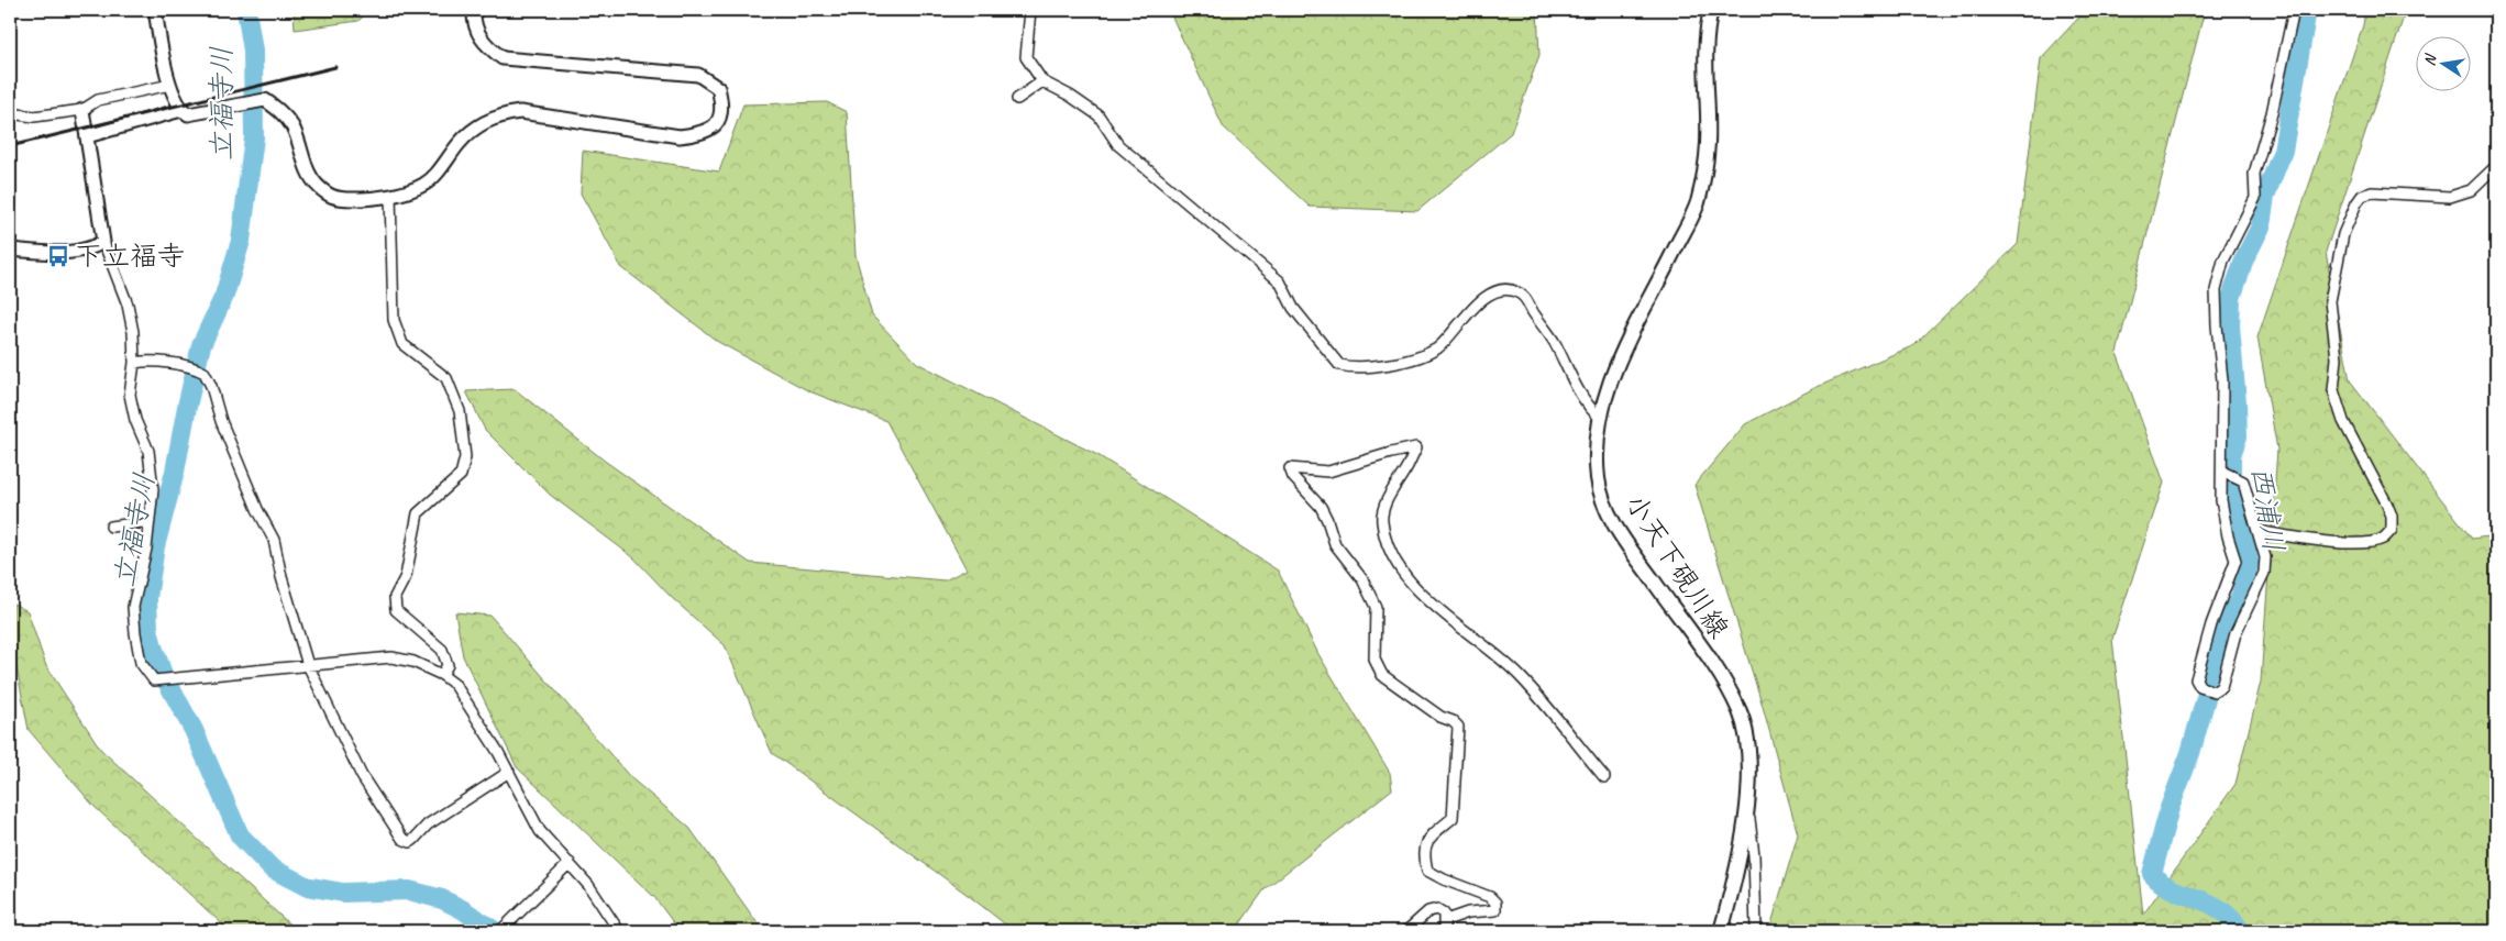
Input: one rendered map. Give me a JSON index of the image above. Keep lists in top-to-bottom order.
{
  "streets": {
    "main road": ["小天下硯川線"]
  },
  "water": ["立福寺川", "西浦川"],
  "places": {
    "bus stop": ["下立福寺"]
  },
  "north": "left"
}
